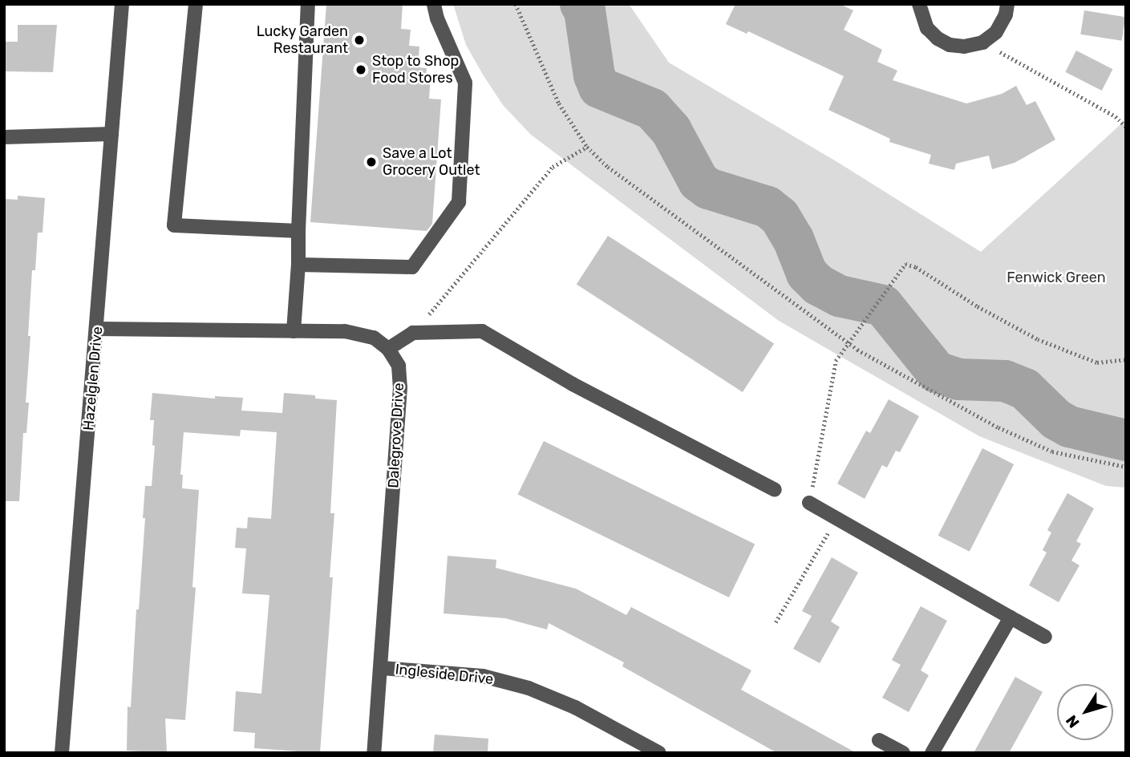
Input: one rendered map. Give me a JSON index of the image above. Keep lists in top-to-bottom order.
{
  "streets": {
    "street": ["Hazelglen Drive", "Dalegrove Drive", "Ingleside Drive"]
  },
  "crossings": [
    ["Dalegrove Drive", "Ingleside Drive"]
  ],
  "parks": ["Fenwick Green"],
  "places": ["Lucky Garden Restaurant", "Stop to Shop Food Stores", "Save a Lot Grocery Outlet"],
  "north": "bottom left"
}
